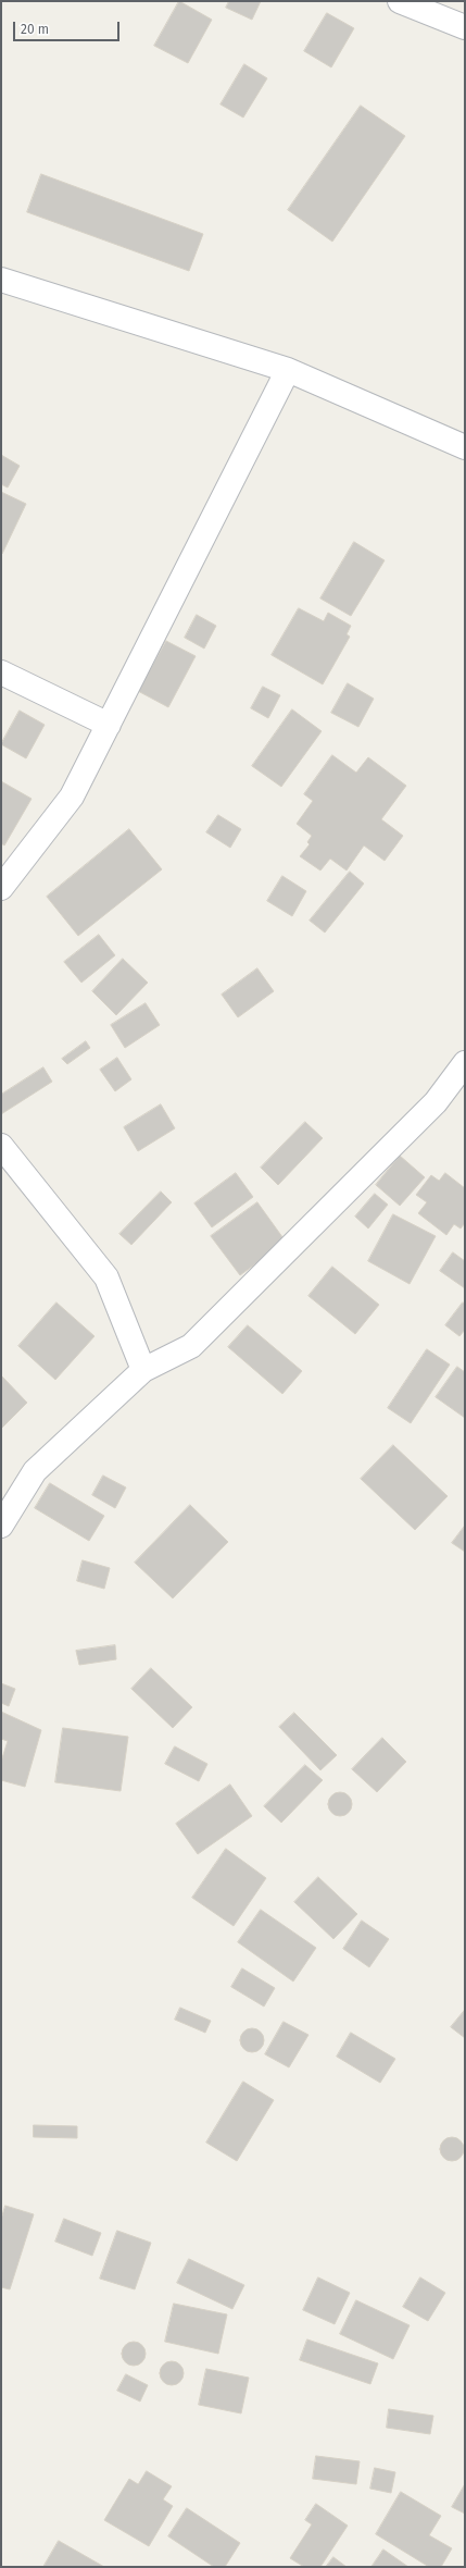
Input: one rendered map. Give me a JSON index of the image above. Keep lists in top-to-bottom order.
{
  "scale_bar": "20 m"
}
